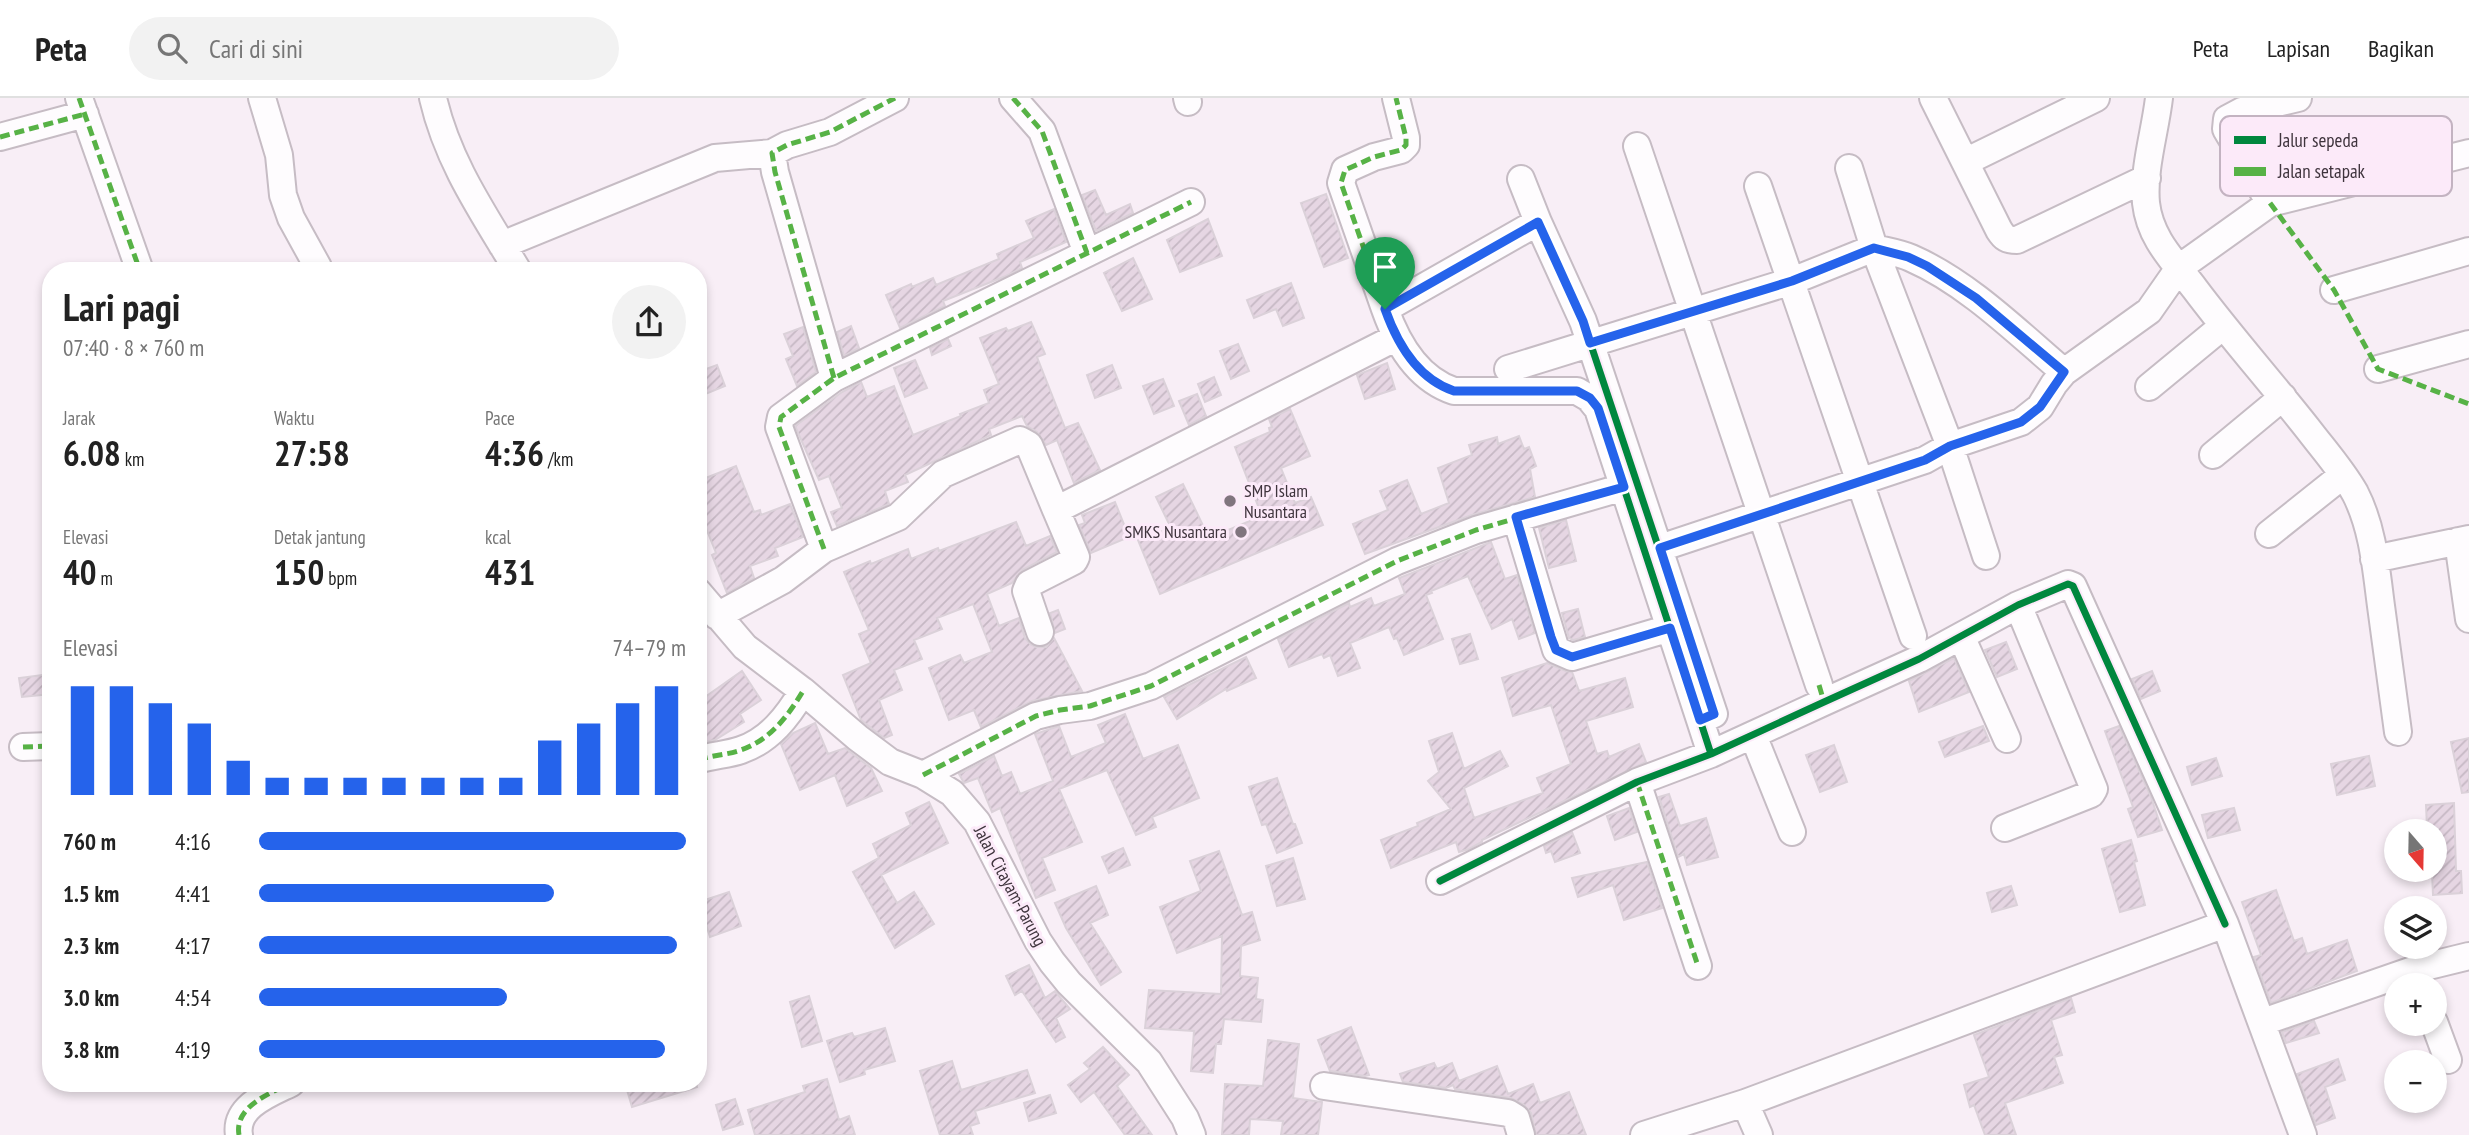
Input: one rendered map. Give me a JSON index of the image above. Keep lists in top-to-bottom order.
{
  "streets": {
    "street": ["Jalan Citayam-Parung"]
  },
  "places": ["SMP Islam Nusantara", "SMKS Nusantara"],
  "legend": ["Jalur sepeda", "Jalan setapak"],
  "north": "bottom",
  "page": {
    "header": "Peta",
    "search": "Cari di sini",
    "nav": ["Peta", "Lapisan", "Bagikan"],
    "heading": ["Lari pagi", "07:40 · 8 × 760 m"],
    "stats": [
      ["Jarak", "6.08 km"],
      ["Waktu", "27:58"],
      ["Pace", "4:36 /km"],
      ["Elevasi", "40 m"],
      ["Detak jantung", "150 bpm"],
      ["kcal", "431"]
    ],
    "chart": ["Elevasi", "74–79 m"],
    "list": [
      {
        "name": "760 m",
        "note": "4:16"
      },
      {
        "name": "1.5 km",
        "note": "4:41"
      },
      {
        "name": "2.3 km",
        "note": "4:17"
      },
      {
        "name": "3.0 km",
        "note": "4:54"
      },
      {
        "name": "3.8 km",
        "note": "4:19"
      }
    ],
    "map_buttons": ["+", "−"]
  }
}
